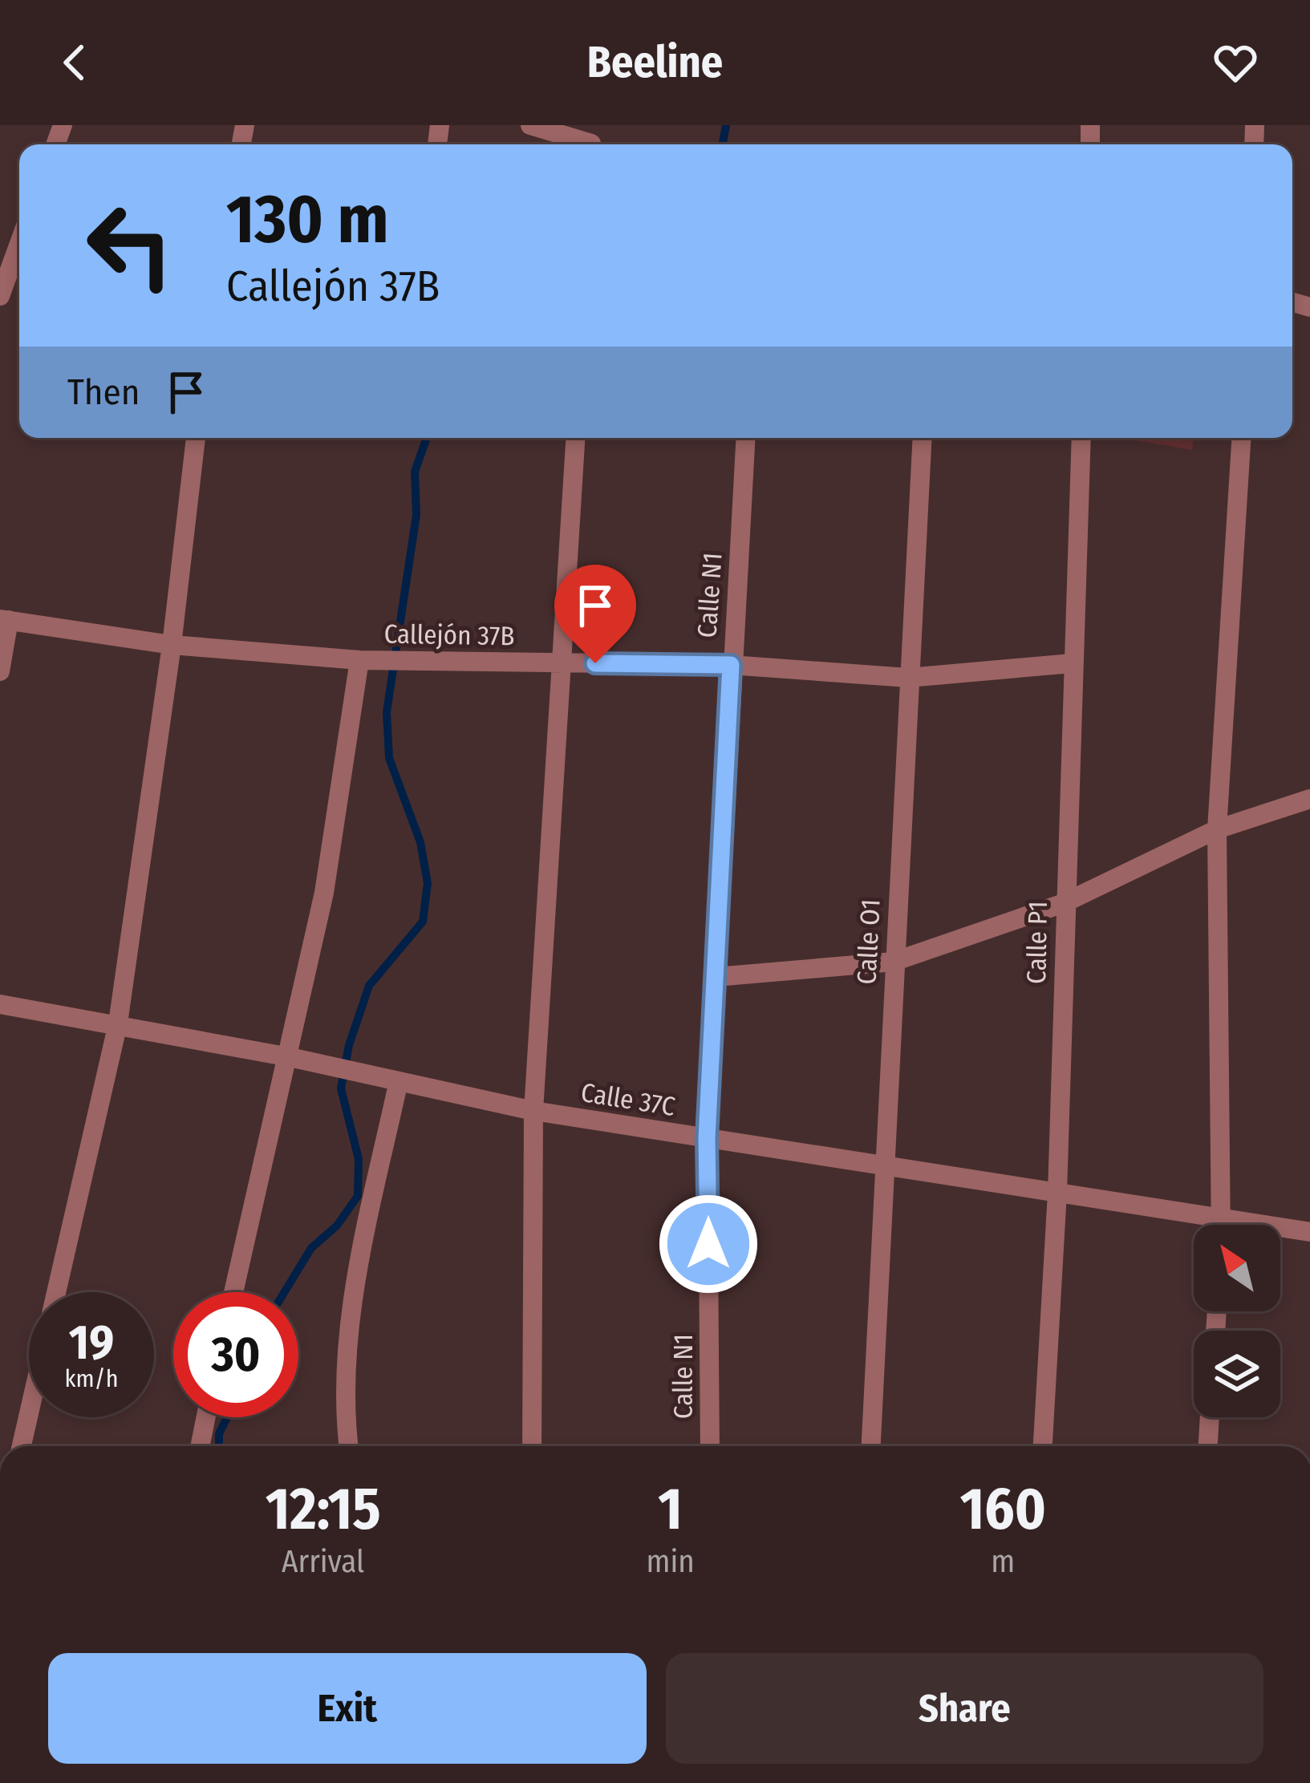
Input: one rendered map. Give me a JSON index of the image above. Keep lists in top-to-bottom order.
{
  "streets": {
    "street": [
      "Calle N1",
      "Callejón 37B",
      "Calle O1",
      "Calle P1",
      "Calle 37C"
    ]
  },
  "crossings": [
    ["Calle N1", "Callejón 37B"],
    ["Calle N1", "Calle 37C"],
    ["Callejón 37B", "Calle O1"],
    ["Callejón 37B", "Calle P1"],
    ["Calle O1", "Calle 37C"],
    ["Calle P1", "Calle 37C"]
  ],
  "north": "top left",
  "page": {
    "header": "Beeline",
    "turn": ["130 m", "Callejón 37B"],
    "then": "Then",
    "speed": "19 km/h",
    "limit": "30",
    "eta": [
      "12:15",
      "Arrival",
      "1",
      "min",
      "160",
      "m"
    ],
    "buttons": ["Exit", "Share"]
  }
}
